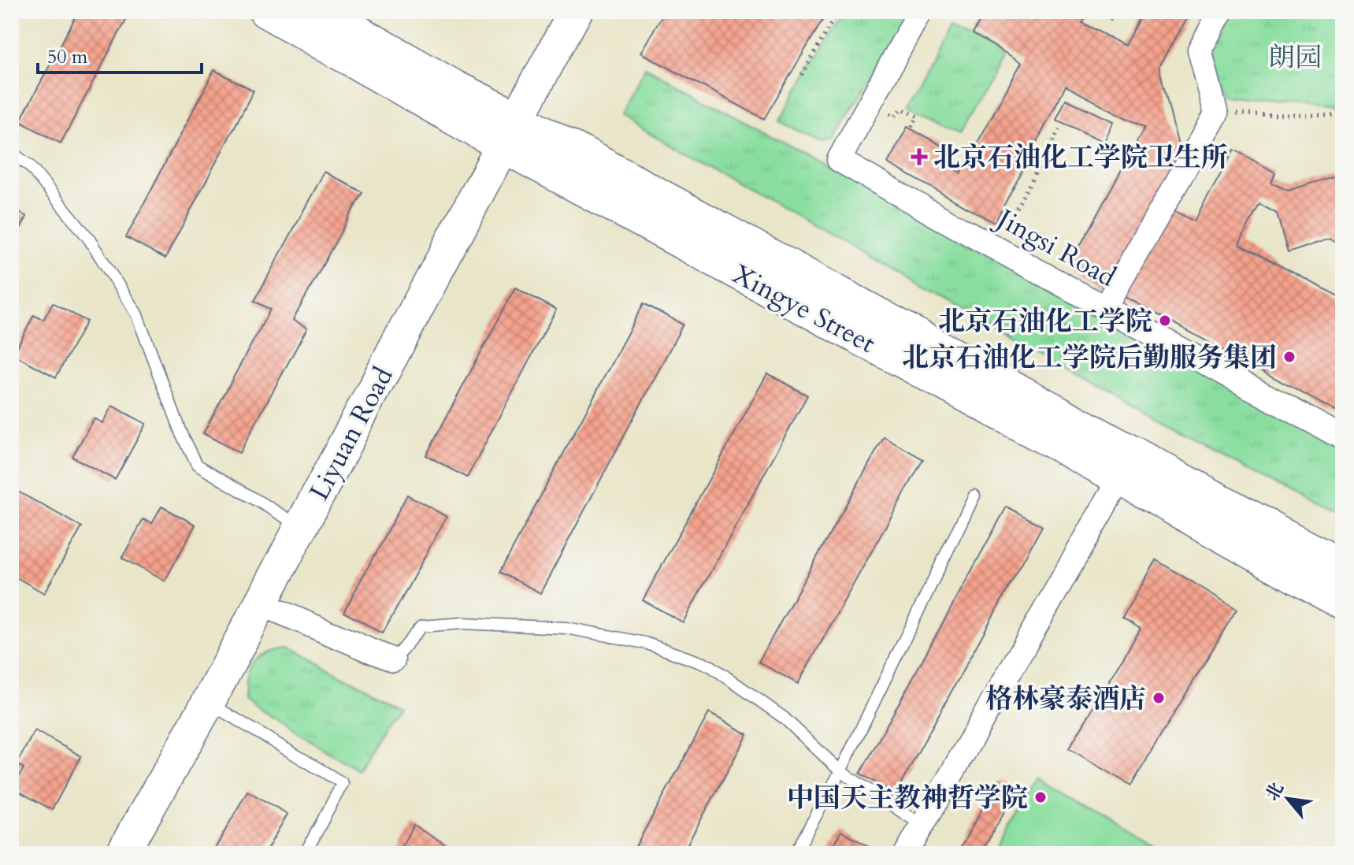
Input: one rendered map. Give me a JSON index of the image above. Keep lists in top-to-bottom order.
{
  "streets": {
    "main road": ["Xingye Street", "Liyuan Road"],
    "street": ["Jingsi Road"]
  },
  "crossings": [
    ["Xingye Street", "Liyuan Road"]
  ],
  "parks": ["朗园"],
  "places": {
    "health": ["北京石油化工学院卫生所"],
    "other": [
      "北京石油化工学院",
      "北京石油化工学院后勤服务集团",
      "格林豪泰酒店",
      "中国天主教神哲学院"
    ]
  },
  "scale_bar": "50 m",
  "north": "top left"
}
